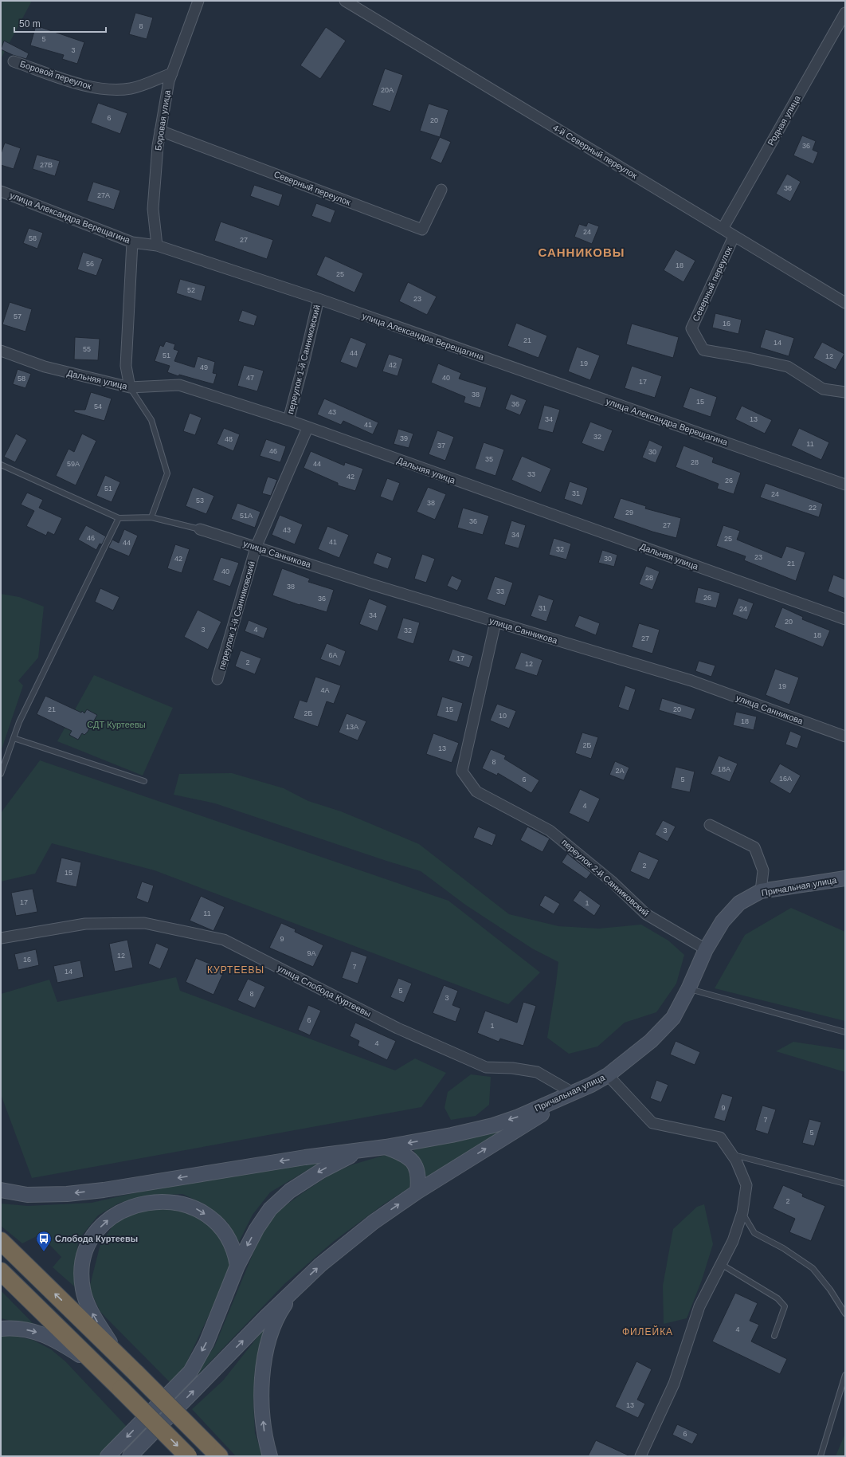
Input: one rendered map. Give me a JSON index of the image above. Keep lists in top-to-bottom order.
{
  "streets": {
    "street": [
      "Боровой переулок",
      "Боровая улица",
      "Родная улица",
      "4-й Северный переулок",
      "Северный переулок",
      "улица Александра Верещагина",
      "переулок 1-й Санниковский",
      "Дальняя улица",
      "улица Санникова",
      "переулок 2-й Санниковский",
      "Причальная улица",
      "улица Слобода Куртеевы"
    ]
  },
  "crossings": [
    ["Боровой переулок", "Боровая улица"],
    ["Боровая улица", "Северный переулок"],
    ["Боровая улица", "улица Александра Верещагина"],
    ["Родная улица", "4-й Северный переулок"],
    ["4-й Северный переулок", "Северный переулок"],
    ["улица Александра Верещагина", "переулок 1-й Санниковский"],
    ["переулок 1-й Санниковский", "Дальняя улица"],
    ["переулок 1-й Санниковский", "улица Санникова"],
    ["улица Санникова", "переулок 2-й Санниковский"],
    ["переулок 2-й Санниковский", "Причальная улица"],
    ["Причальная улица", "улица Слобода Куртеевы"]
  ],
  "districts": ["САННИКОВЫ", "КУРТЕЕВЫ", "ФИЛЕЙКА"],
  "parks": ["СДТ Куртеевы"],
  "places": {
    "bus stop": ["Слобода Куртеевы"]
  },
  "house_numbers": [
    "8",
    "5",
    "3",
    "20А",
    "6",
    "20",
    "36",
    "27В",
    "38",
    "27А",
    "24",
    "58",
    "27",
    "56",
    "18",
    "25",
    "52",
    "23",
    "57",
    "16",
    "21",
    "14",
    "55",
    "44",
    "51",
    "12",
    "19",
    "42",
    "49",
    "47",
    "40",
    "58",
    "17",
    "38",
    "15",
    "36",
    "54",
    "43",
    "34",
    "13",
    "41",
    "32",
    "39",
    "48",
    "11",
    "37",
    "46",
    "30",
    "35",
    "28",
    "59А",
    "44",
    "33",
    "42",
    "26",
    "51",
    "31",
    "24",
    "53",
    "38",
    "22",
    "29",
    "51А",
    "36",
    "27",
    "43",
    "34",
    "46",
    "25",
    "41",
    "44",
    "32",
    "23",
    "42",
    "30",
    "21",
    "40",
    "28",
    "38",
    "33",
    "26",
    "36",
    "31",
    "24",
    "34",
    "20",
    "3",
    "4",
    "32",
    "18",
    "27",
    "6А",
    "17",
    "2",
    "12",
    "19",
    "4А",
    "21",
    "15",
    "20",
    "2Б",
    "10",
    "18",
    "13А",
    "2Б",
    "13",
    "8",
    "18А",
    "2А",
    "16А",
    "6",
    "5",
    "4",
    "3",
    "2",
    "15",
    "17",
    "1",
    "11",
    "9",
    "9А",
    "12",
    "16",
    "7",
    "14",
    "5",
    "8",
    "3",
    "6",
    "1",
    "4",
    "9",
    "7",
    "5",
    "2",
    "4",
    "13",
    "6"
  ],
  "scale_bar": "50 m"
}
